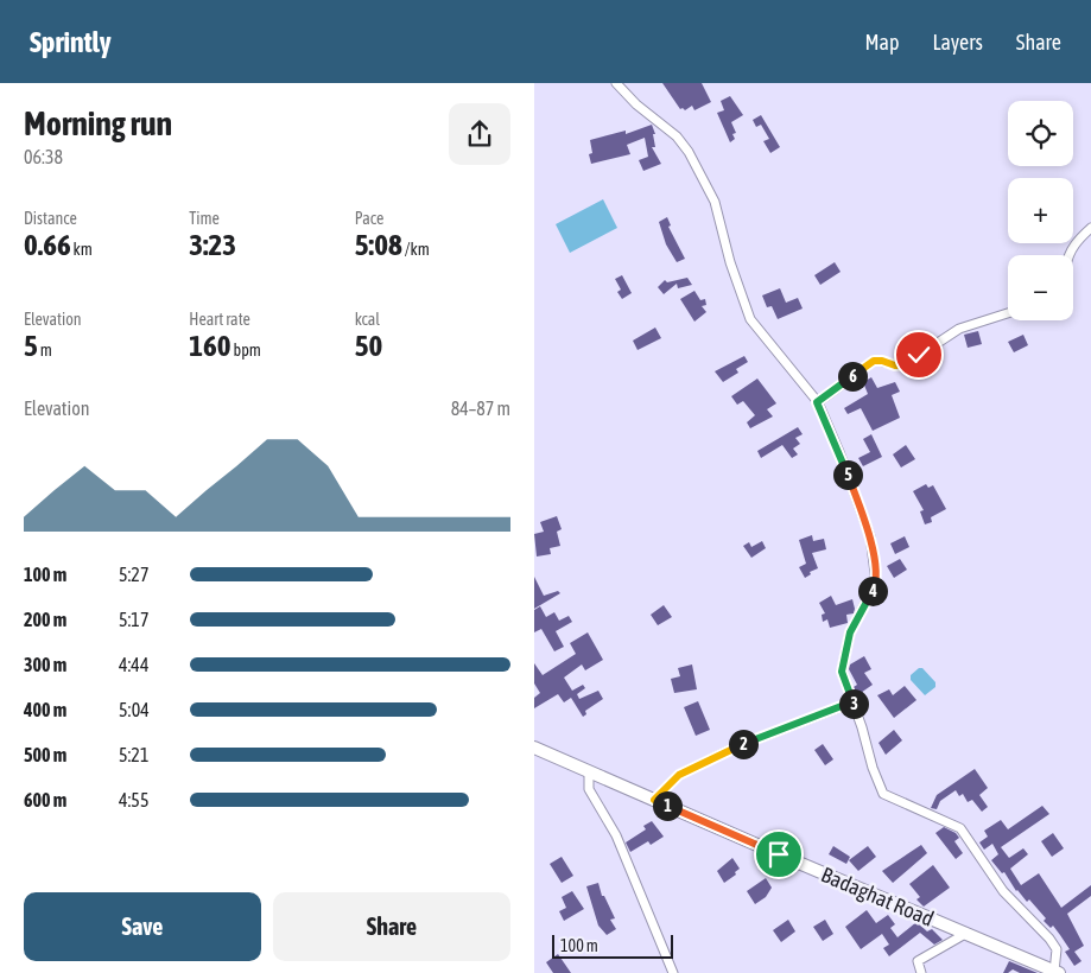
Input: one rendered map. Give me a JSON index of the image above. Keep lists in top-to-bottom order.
{
  "streets": {
    "main road": ["Badaghat Road"]
  },
  "scale_bar": "100 m",
  "page": {
    "header": "Sprintly",
    "nav": ["Map", "Layers", "Share"],
    "heading": ["Morning run", "06:38"],
    "map_buttons": ["+", "−"],
    "stats": [
      ["Distance", "0.66 km"],
      ["Time", "3:23"],
      ["Pace", "5:08 /km"],
      ["Elevation", "5 m"],
      ["Heart rate", "160 bpm"],
      ["kcal", "50"]
    ],
    "pins": [
      "6",
      "5",
      "4",
      "3",
      "2",
      "1"
    ],
    "chart": ["Elevation", "84–87 m"],
    "list": [
      {
        "name": "100 m",
        "note": "5:27"
      },
      {
        "name": "200 m",
        "note": "5:17"
      },
      {
        "name": "300 m",
        "note": "4:44"
      },
      {
        "name": "400 m",
        "note": "5:04"
      },
      {
        "name": "500 m",
        "note": "5:21"
      },
      {
        "name": "600 m",
        "note": "4:55"
      }
    ],
    "buttons": ["Save", "Share"],
    "scale": "100 m"
  }
}
